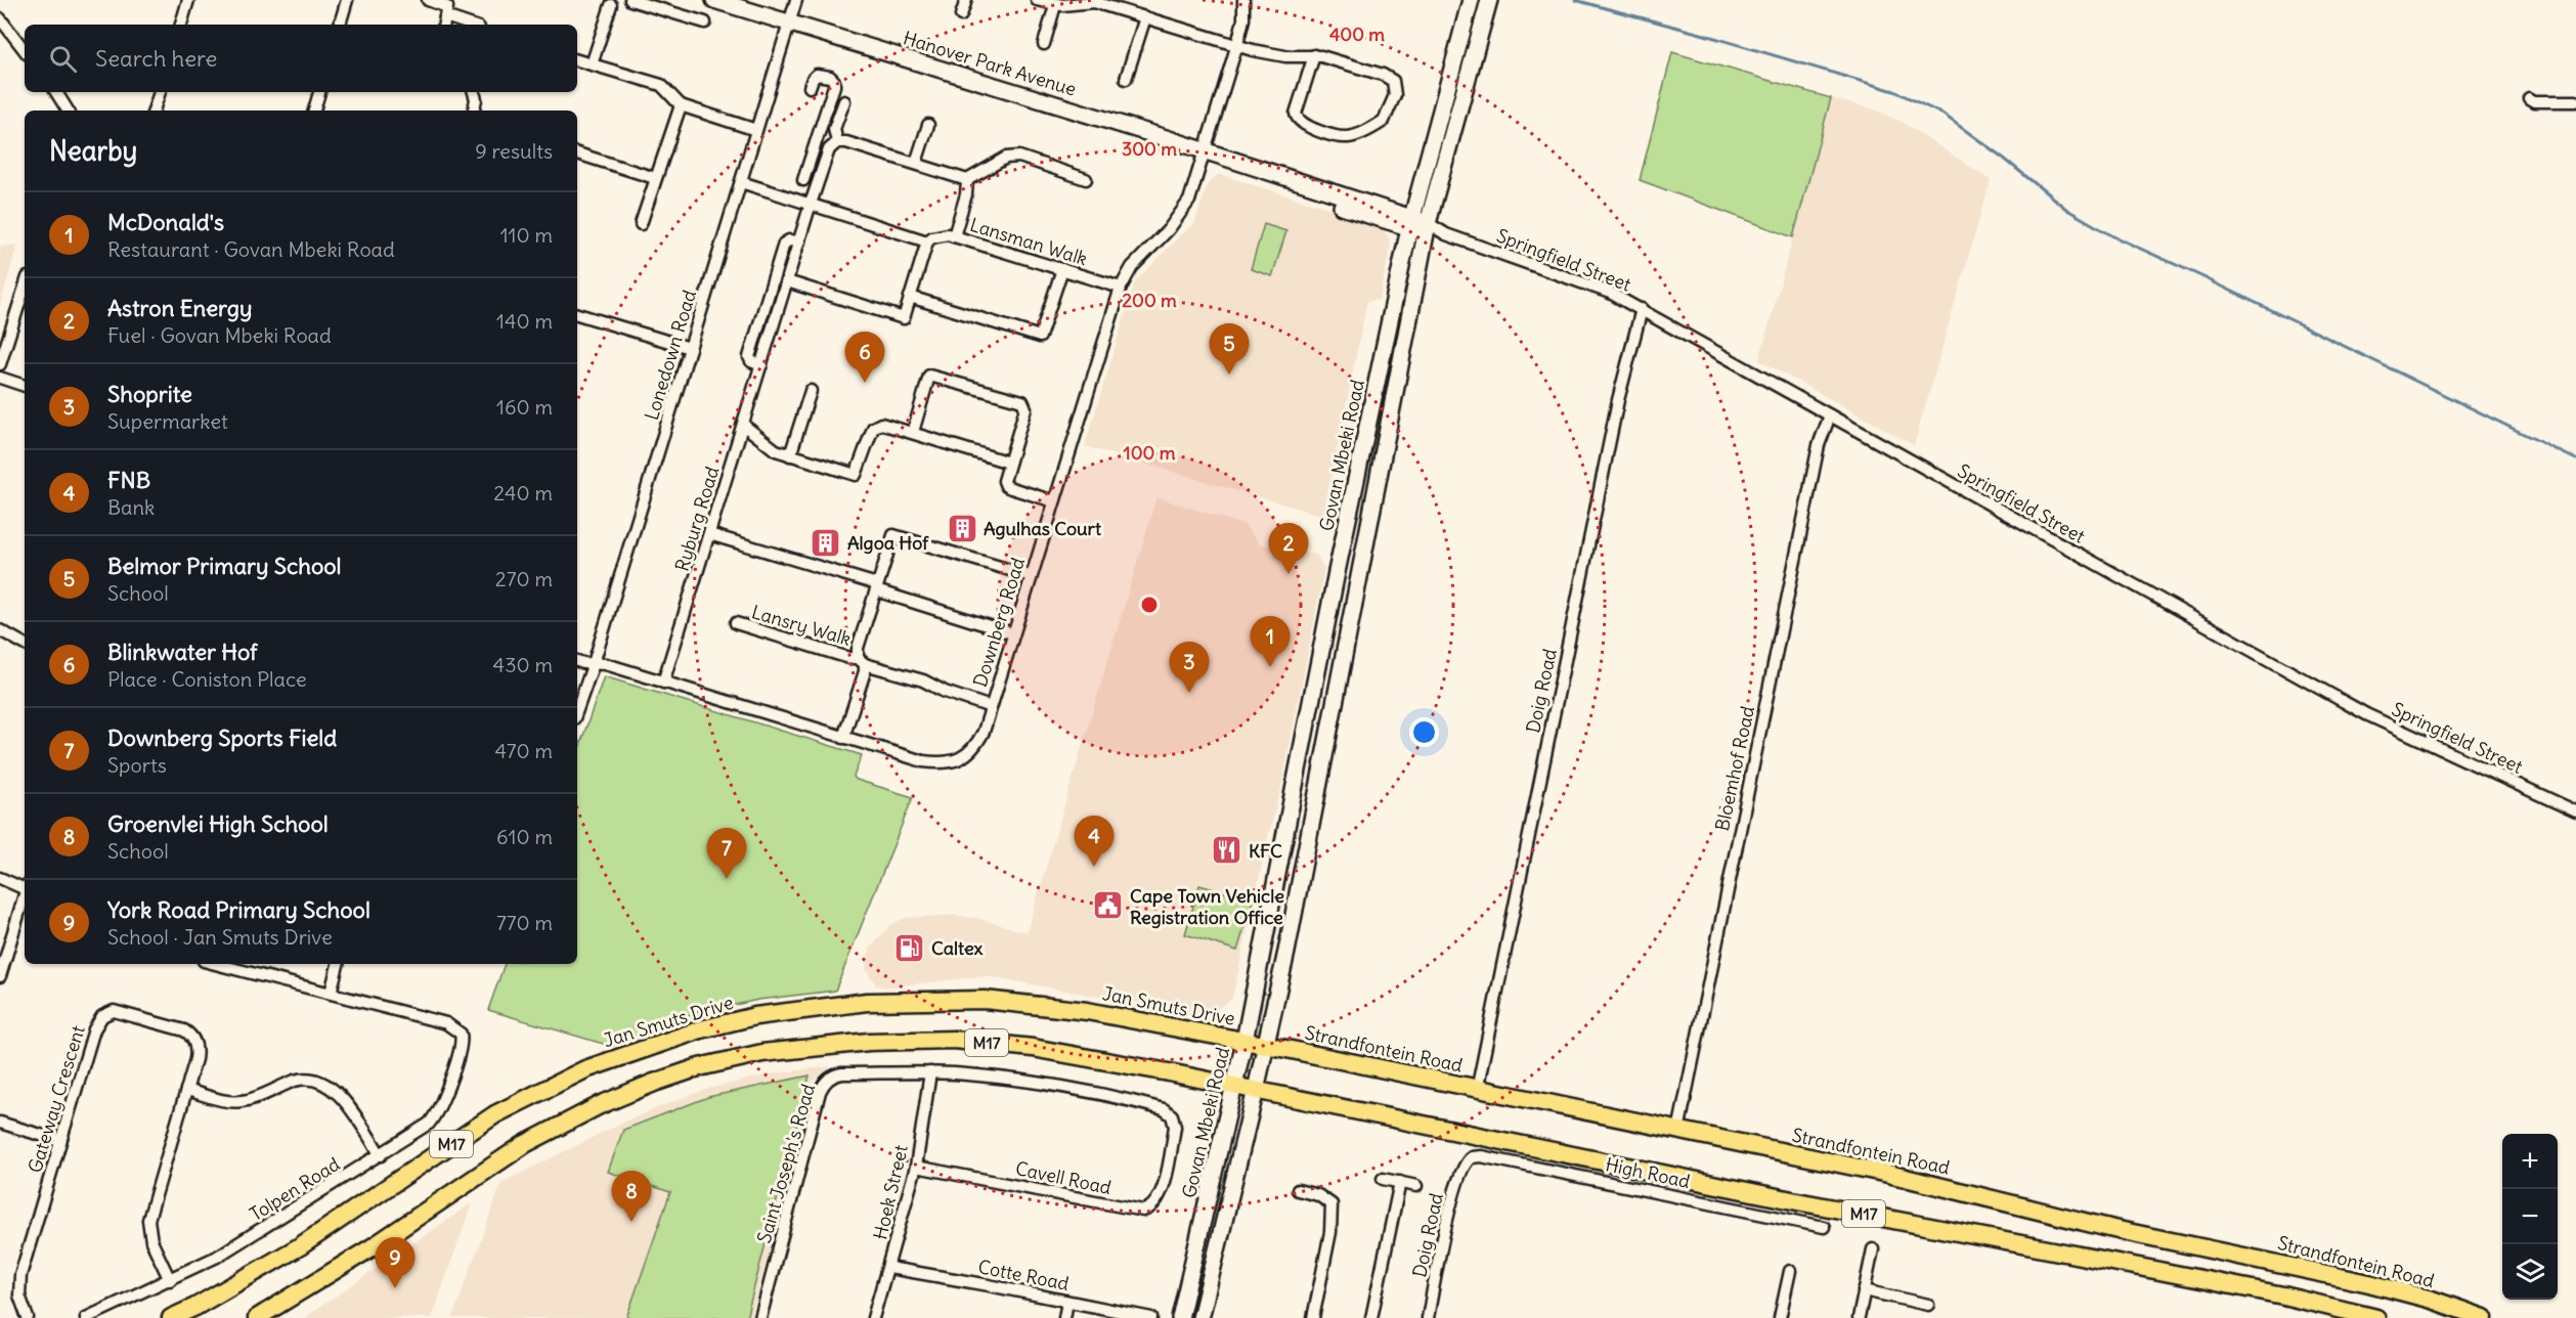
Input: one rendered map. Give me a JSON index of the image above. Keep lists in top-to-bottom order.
{
  "streets": {
    "main road": [
      "Hanover Park Avenue",
      "Govan Mbeki Road",
      "Jan Smuts Drive",
      "M17",
      "Strandfontein Road"
    ],
    "street": [
      "Lansman Walk",
      "Springfield Street",
      "Lonedown Road",
      "Ryburg Road",
      "Downberg Road",
      "Lansry Walk",
      "Doig Road",
      "Bloemhof Road",
      "Gateway Crescent",
      "Saint Joseph's Road",
      "High Road",
      "Cavell Road",
      "Tolpen Road",
      "Hoek Street",
      "Cotte Road"
    ]
  },
  "crossings": [
    ["Hanover Park Avenue", "Springfield Street"],
    ["Hanover Park Avenue", "Lonedown Road"],
    ["Hanover Park Avenue", "Govan Mbeki Road"],
    ["Hanover Park Avenue", "Downberg Road"],
    ["Lansman Walk", "Downberg Road"],
    ["Springfield Street", "Govan Mbeki Road"],
    ["Springfield Street", "Doig Road"],
    ["Springfield Street", "Bloemhof Road"],
    ["Lonedown Road", "Downberg Road"],
    ["Govan Mbeki Road", "Jan Smuts Drive"],
    ["Govan Mbeki Road", "M17"],
    ["Govan Mbeki Road", "Strandfontein Road"],
    ["Ryburg Road", "Downberg Road"],
    ["Downberg Road", "Lansry Walk"],
    ["Doig Road", "High Road"],
    ["Bloemhof Road", "Strandfontein Road"],
    ["Jan Smuts Drive", "Strandfontein Road"],
    ["Gateway Crescent", "Tolpen Road"],
    ["Saint Joseph's Road", "Cavell Road"],
    ["Saint Joseph's Road", "Hoek Street"],
    ["Cavell Road", "Hoek Street"],
    ["Hoek Street", "Cotte Road"]
  ],
  "places": {
    "building": ["Agulhas Court", "Algoa Hof"],
    "restaurant": ["KFC"],
    "public building": ["Cape Town Vehicle Registration Office"],
    "fuel station": ["Caltex"]
  },
  "page": {
    "search": "Search here",
    "heading": ["Nearby", "9 results"],
    "list": [
      {
        "mark": "1",
        "name": "McDonald's",
        "note": "Restaurant · Govan Mbeki Road",
        "value": "110 m"
      },
      {
        "mark": "2",
        "name": "Astron Energy",
        "note": "Fuel · Govan Mbeki Road",
        "value": "140 m"
      },
      {
        "mark": "3",
        "name": "Shoprite",
        "note": "Supermarket",
        "value": "160 m"
      },
      {
        "mark": "4",
        "name": "FNB",
        "note": "Bank",
        "value": "240 m"
      },
      {
        "mark": "5",
        "name": "Belmor Primary School",
        "note": "School",
        "value": "270 m"
      },
      {
        "mark": "6",
        "name": "Blinkwater Hof",
        "note": "Place · Coniston Place",
        "value": "430 m"
      },
      {
        "mark": "7",
        "name": "Downberg Sports Field",
        "note": "Sports",
        "value": "470 m"
      },
      {
        "mark": "8",
        "name": "Groenvlei High School",
        "note": "School",
        "value": "610 m"
      },
      {
        "mark": "9",
        "name": "York Road Primary School",
        "note": "School · Jan Smuts Drive",
        "value": "770 m"
      }
    ],
    "pins": [
      "5",
      "6",
      "2",
      "1",
      "3",
      "4",
      "7",
      "8",
      "9"
    ],
    "map_buttons": ["+", "−"]
  },
  "rings": [
    "400 m",
    "300 m",
    "200 m",
    "100 m"
  ]
}
